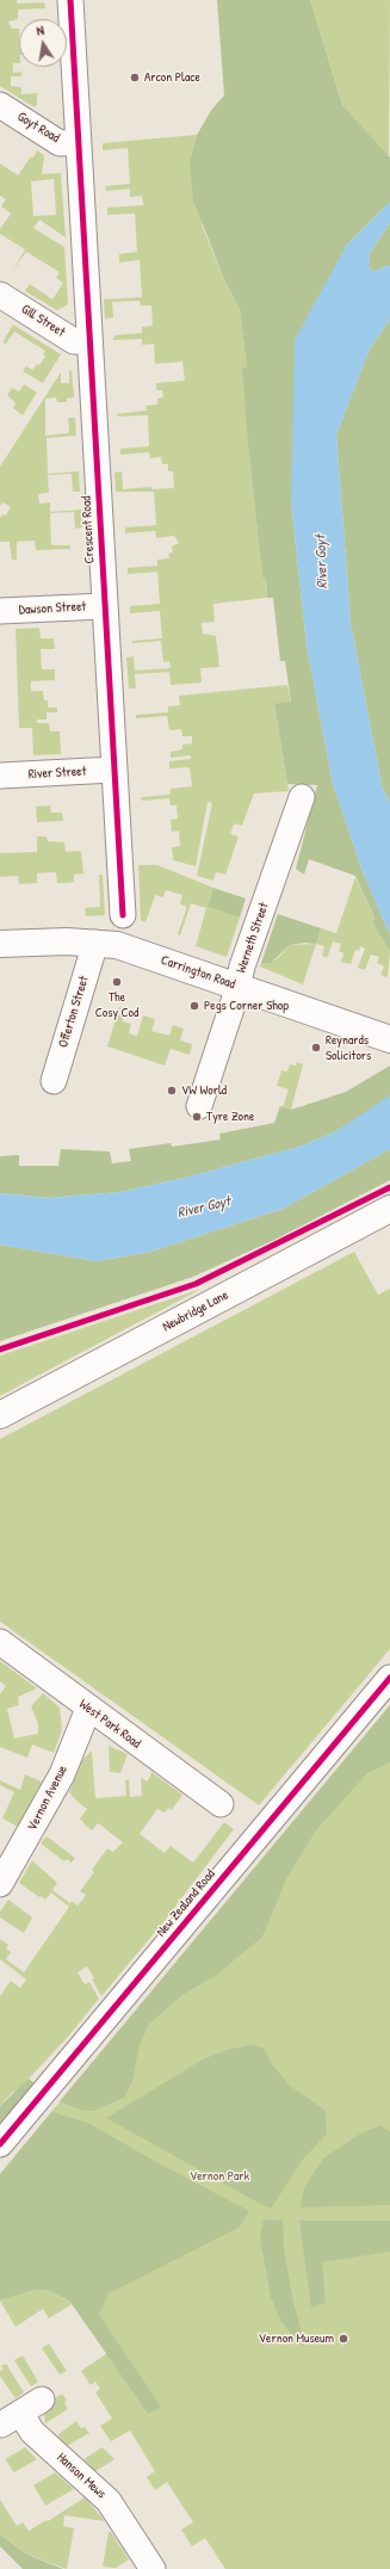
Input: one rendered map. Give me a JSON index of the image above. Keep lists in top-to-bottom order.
{
  "streets": {
    "street": [
      "Goyt Road",
      "Gill Street",
      "Crescent Road",
      "Dawson Street",
      "River Street",
      "Werneth Street",
      "Carrington Road",
      "Offerton Street",
      "Newbridge Lane",
      "West Park Road",
      "Vernon Avenue",
      "New Zealand Road",
      "Hanson Mews"
    ]
  },
  "crossings": [
    ["Goyt Road", "Crescent Road"],
    ["Gill Street", "Crescent Road"],
    ["Crescent Road", "Dawson Street"],
    ["Crescent Road", "River Street"],
    ["Werneth Street", "Carrington Road"],
    ["Carrington Road", "Offerton Street"],
    ["West Park Road", "Vernon Avenue"]
  ],
  "water": ["River Goyt"],
  "parks": ["Vernon Park"],
  "places": [
    "Arcon Place",
    "The Cosy Cod",
    "Pegs Corner Shop",
    "Reynards Solicitors",
    "VW World",
    "Tyre Zone",
    "Vernon Museum"
  ],
  "north": "top"
}
